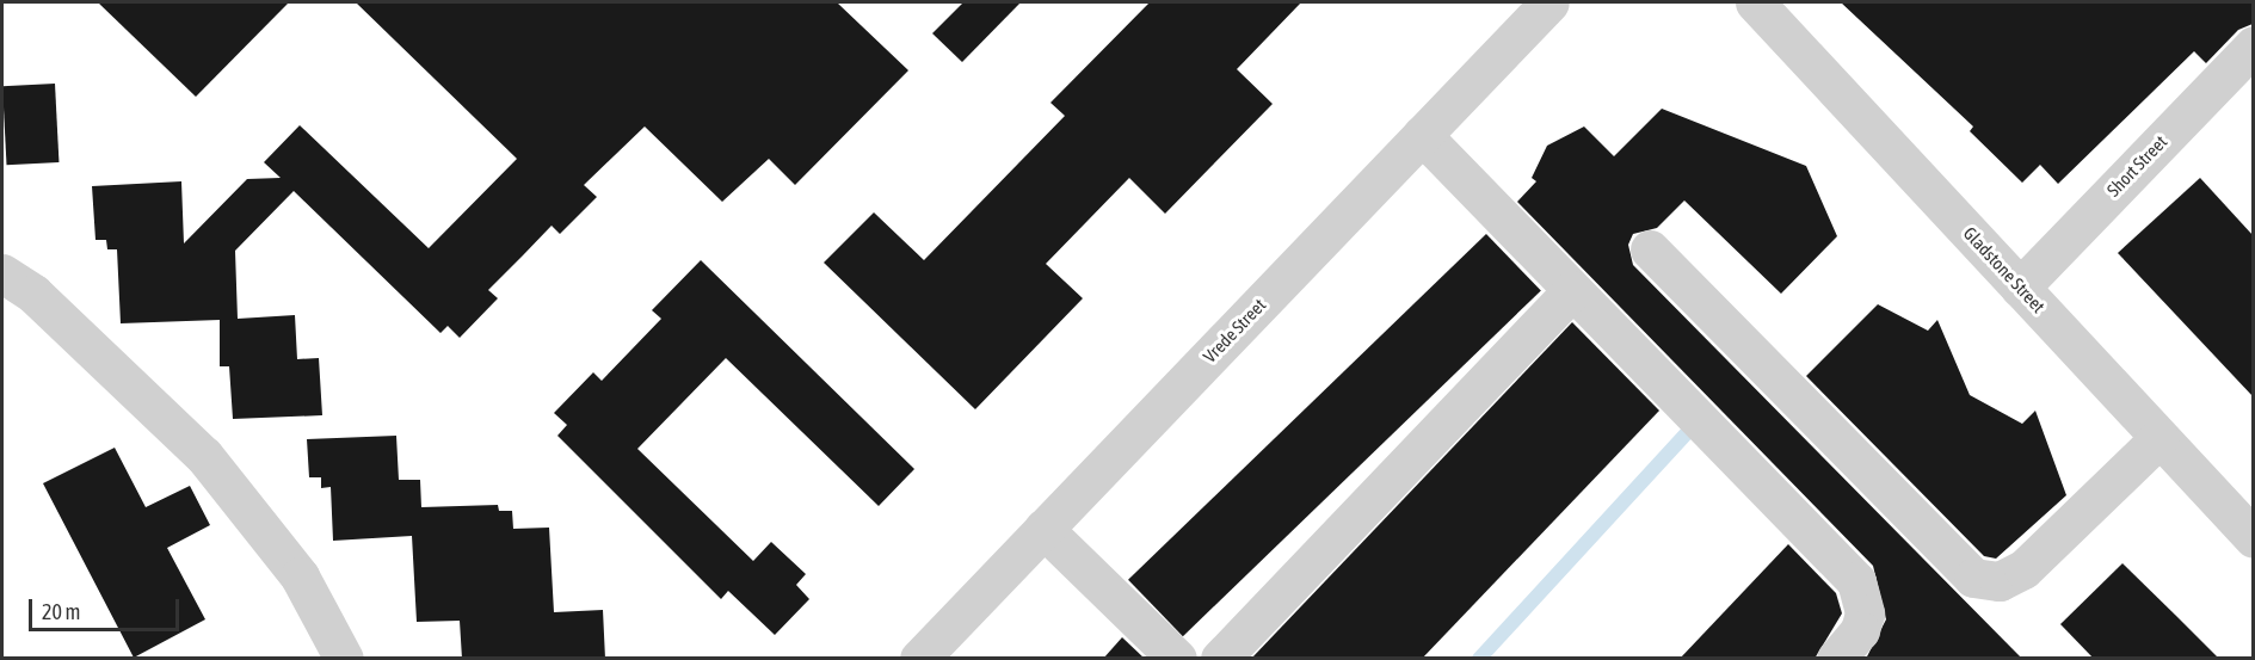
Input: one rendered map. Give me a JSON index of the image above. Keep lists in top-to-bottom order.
{
  "streets": {
    "street": ["Short Street", "Gladstone Street", "Vrede Street"]
  },
  "crossings": [
    ["Short Street", "Gladstone Street"]
  ],
  "scale_bar": "20 m"
}
